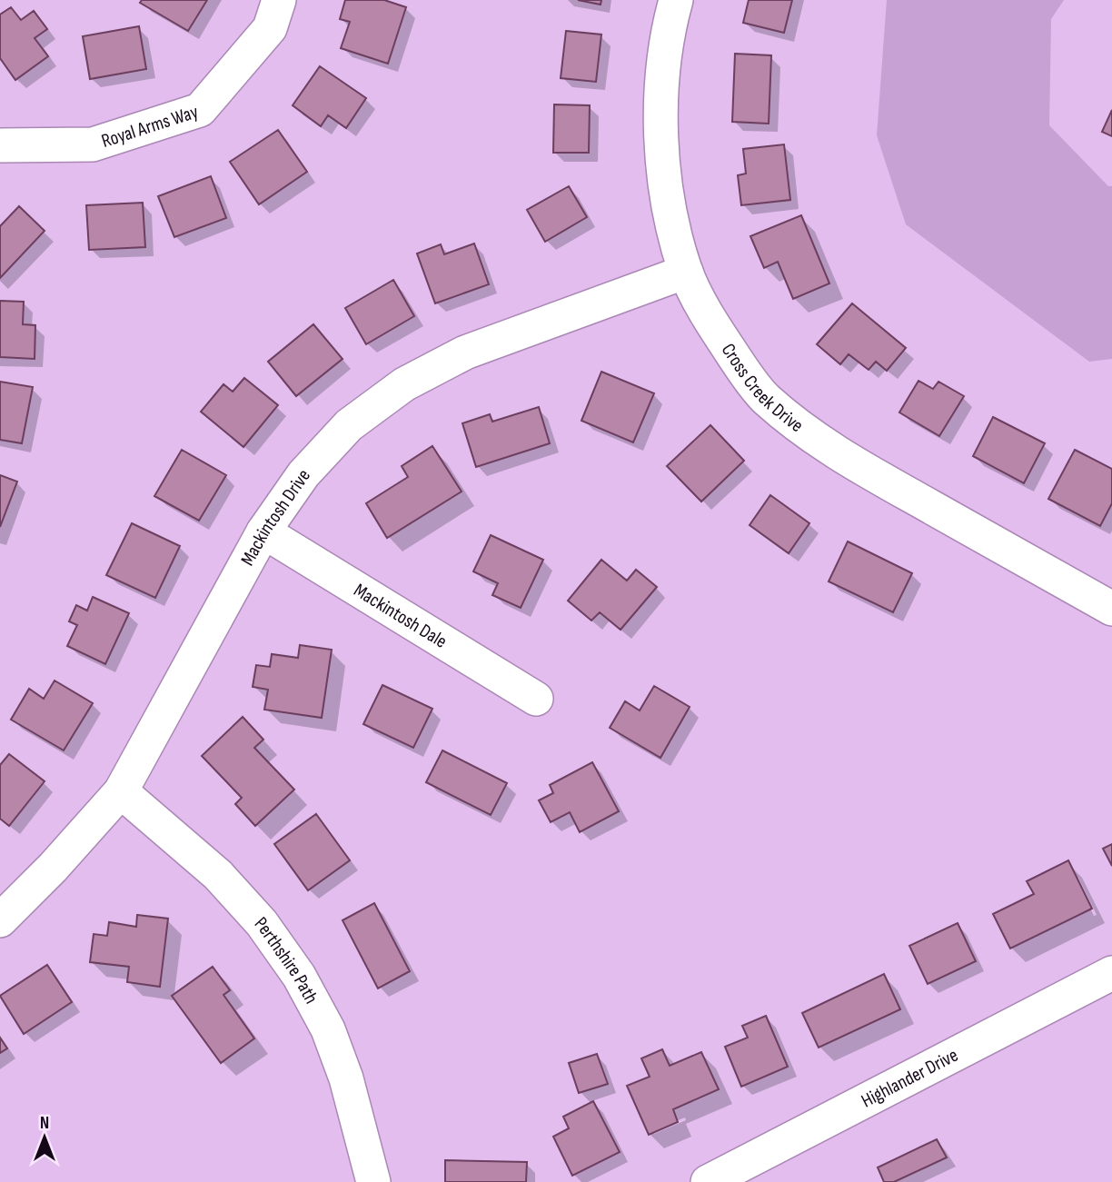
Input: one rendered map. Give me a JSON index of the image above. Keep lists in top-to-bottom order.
{
  "streets": {
    "street": [
      "Royal Arms Way",
      "Cross Creek Drive",
      "Mackintosh Drive",
      "Mackintosh Dale",
      "Perthshire Path",
      "Highlander Drive"
    ]
  },
  "crossings": [
    ["Cross Creek Drive", "Mackintosh Drive"],
    ["Mackintosh Drive", "Mackintosh Dale"],
    ["Mackintosh Drive", "Perthshire Path"]
  ],
  "north": "top"
}
